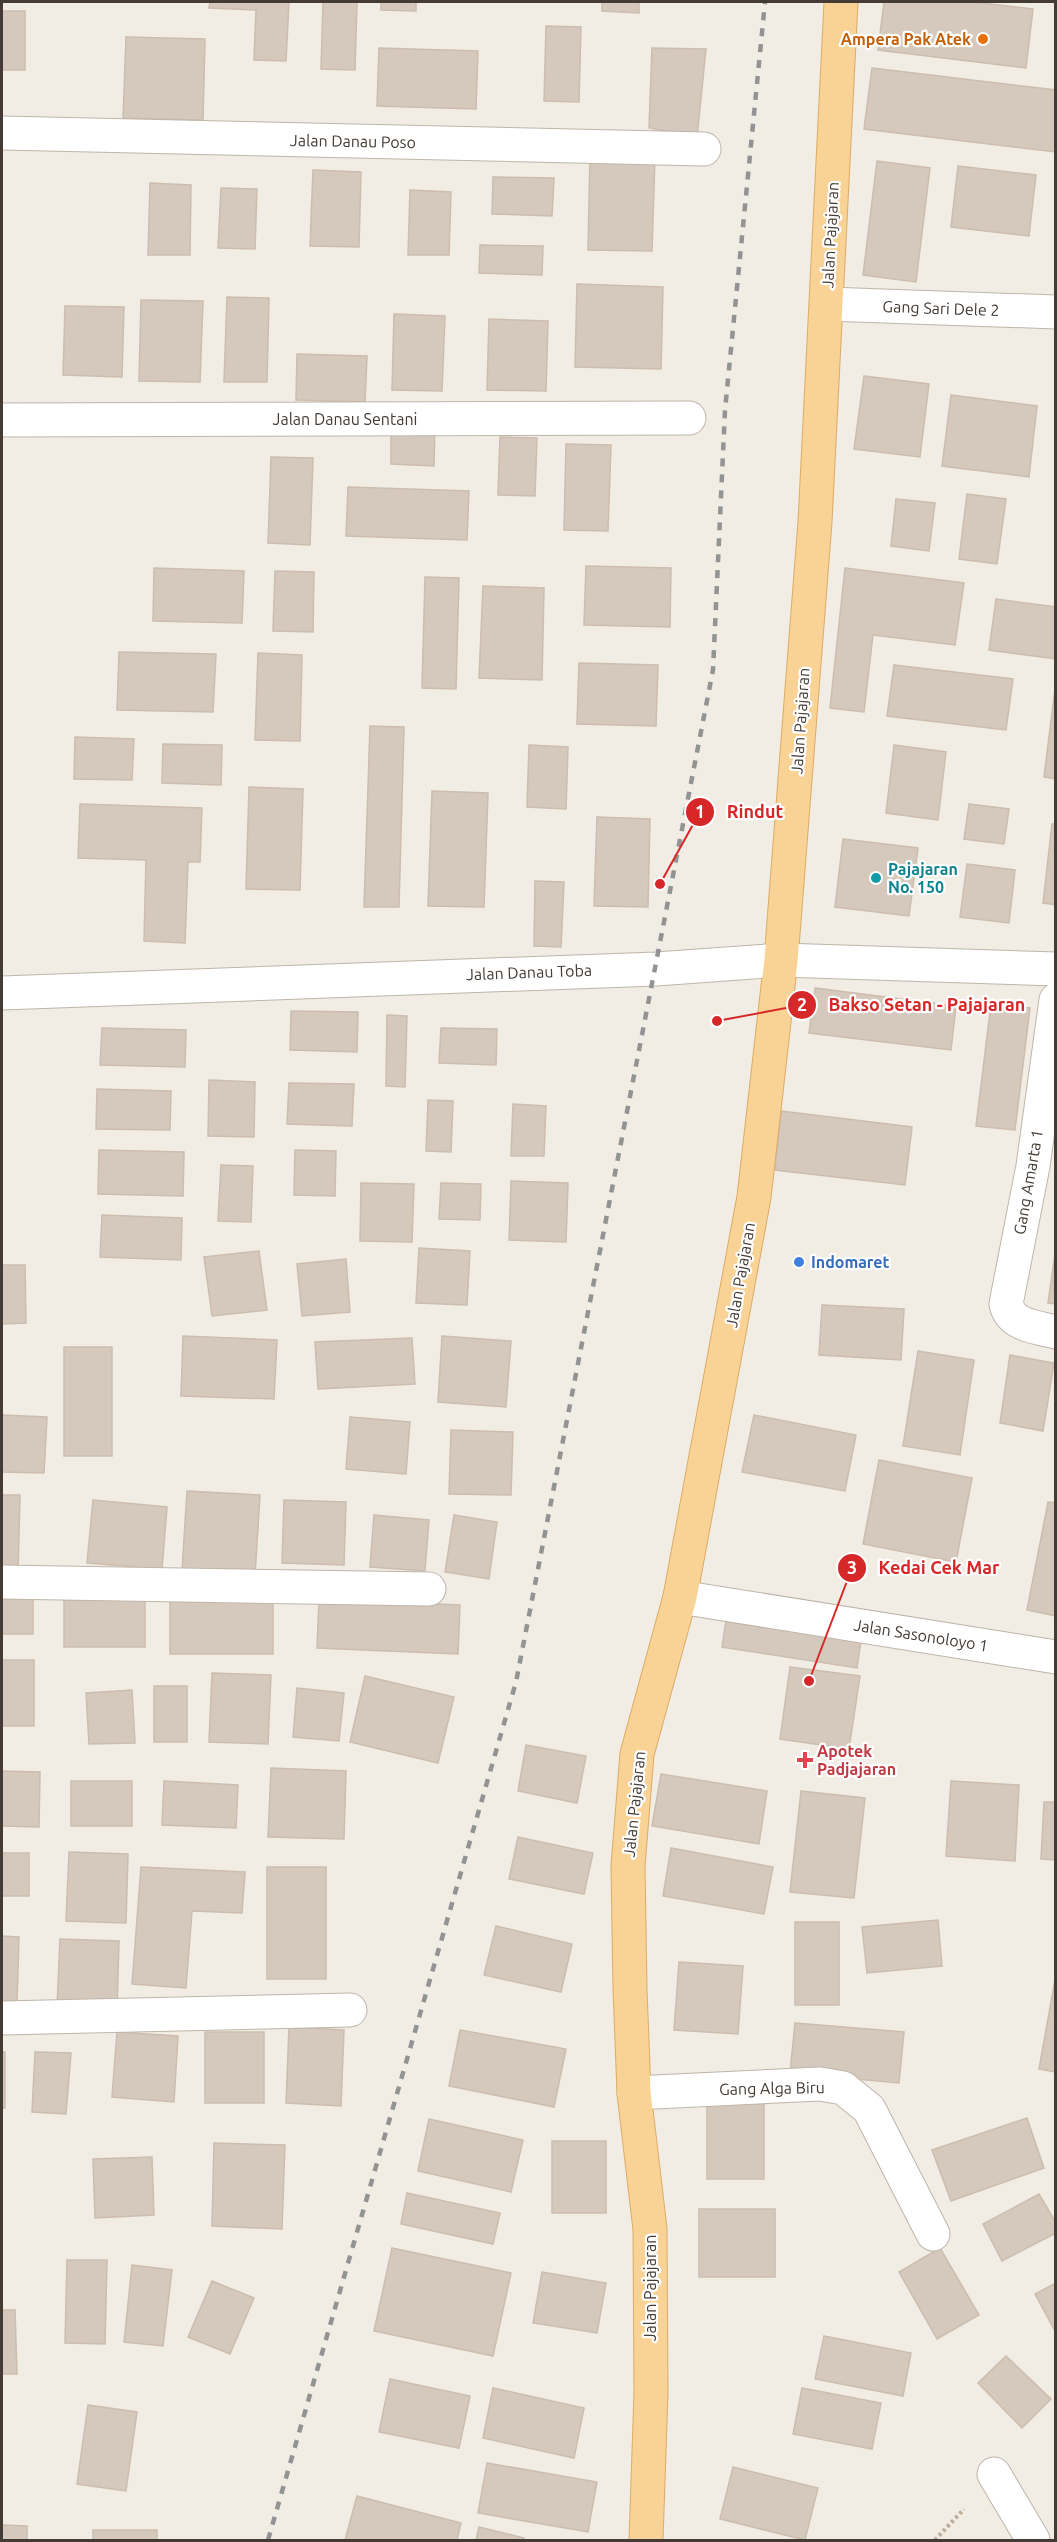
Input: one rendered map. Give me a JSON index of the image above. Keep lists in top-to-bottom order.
{
  "streets": {
    "main road": ["Jalan Pajajaran"],
    "street": [
      "Jalan Danau Poso",
      "Gang Sari Dele 2",
      "Jalan Danau Sentani",
      "Jalan Danau Toba",
      "Gang Amarta 1",
      "Jalan Sasonoloyo 1",
      "Gang Alga Biru"
    ]
  },
  "crossings": [
    ["Jalan Pajajaran", "Gang Sari Dele 2"],
    ["Jalan Pajajaran", "Jalan Danau Toba"],
    ["Jalan Pajajaran", "Jalan Sasonoloyo 1"],
    ["Jalan Pajajaran", "Gang Alga Biru"]
  ],
  "places": {
    "other": [
      "Ampera Pak Atek",
      "Pajajaran No. 150",
      "Rindut",
      "Bakso Setan - Pajajaran",
      "Indomaret",
      "Kedai Cek Mar"
    ],
    "health": ["Apotek Padjajaran"]
  }
}
